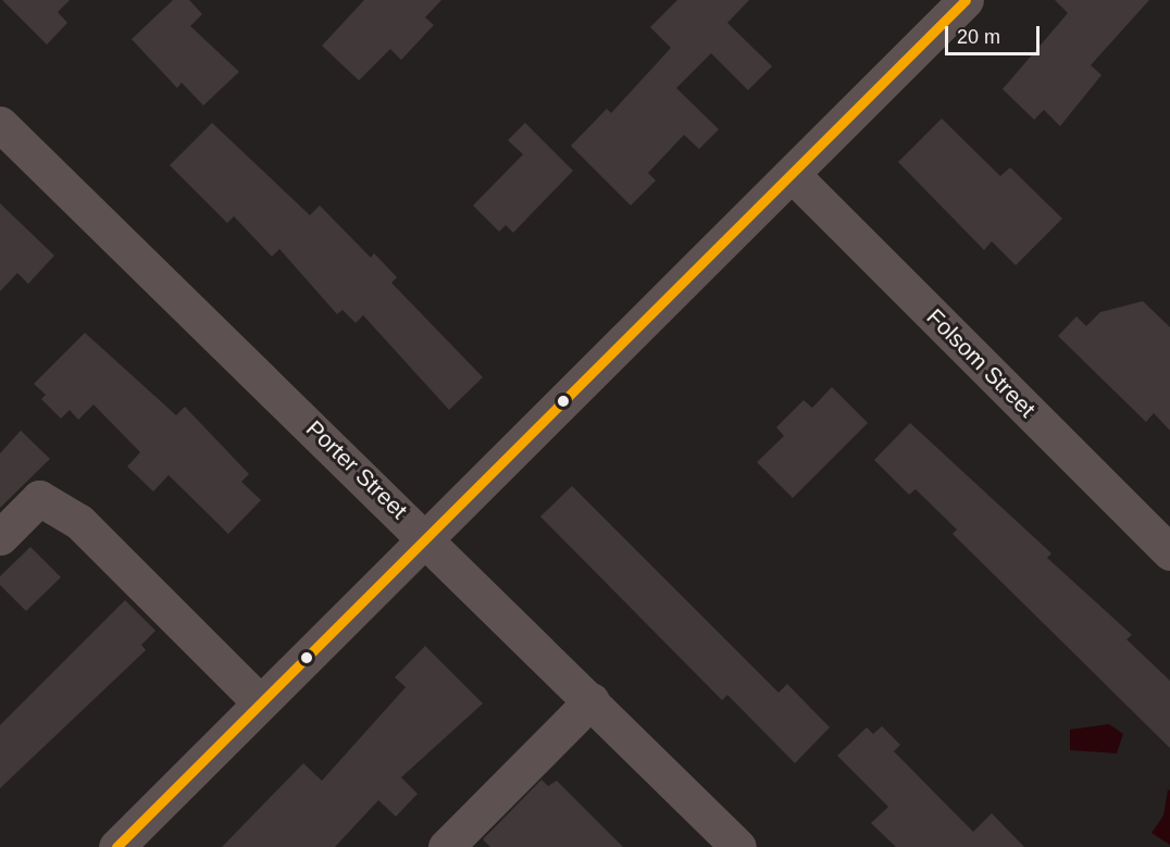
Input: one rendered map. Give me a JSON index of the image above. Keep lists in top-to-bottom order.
{
  "streets": {
    "street": ["Folsom Street", "Porter Street"]
  },
  "scale_bar": "20 m"
}
